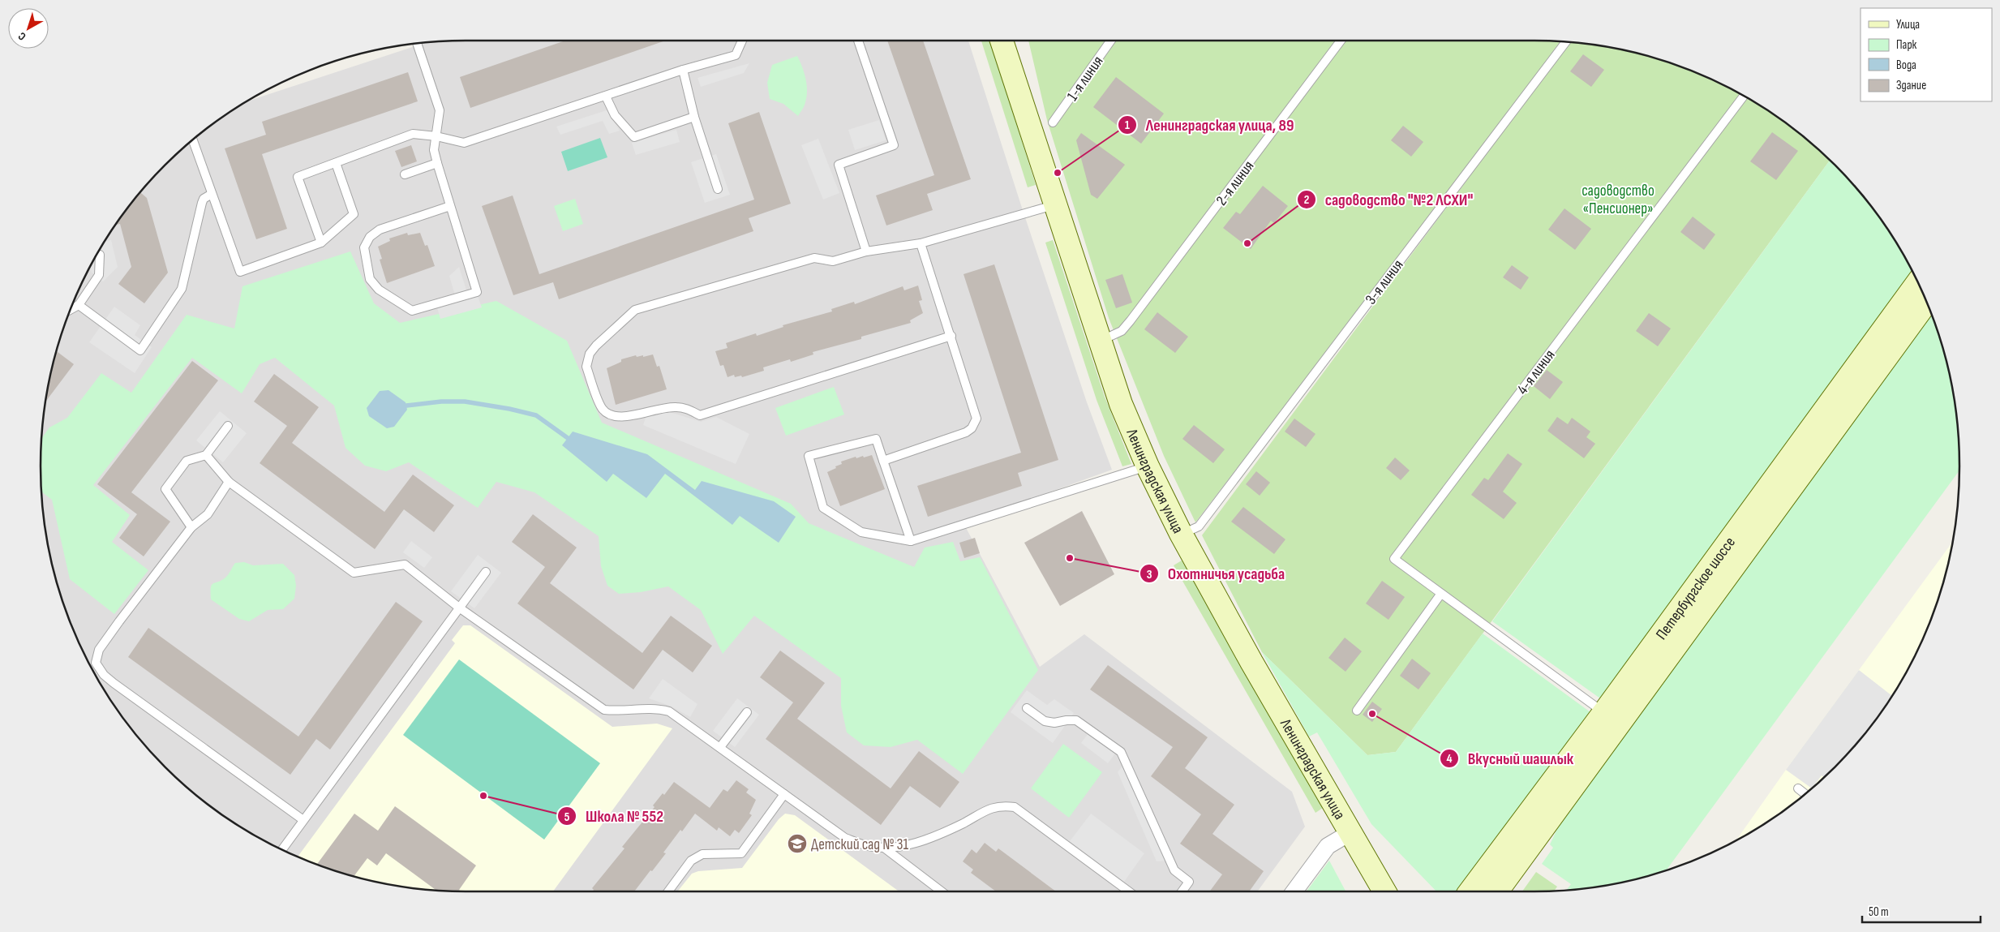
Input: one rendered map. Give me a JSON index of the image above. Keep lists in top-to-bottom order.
{
  "streets": {
    "main road": ["Ленинградская улица", "Петербургское шоссе"],
    "lane": [
      "1-я линия",
      "2-я линия",
      "3-я линия",
      "4-я линия"
    ]
  },
  "crossings": [
    ["2-я линия", "Ленинградская улица"],
    ["3-я линия", "Ленинградская улица"],
    ["4-я линия", "Петербургское шоссе"]
  ],
  "parks": ["садоводство «Пенсионер»"],
  "places": {
    "other": [
      "Ленинградская улица, 89",
      "садоводство \"№2 ЛСХИ\"",
      "Охотничья усадьба",
      "Вкусный шашлык",
      "Школа № 552"
    ],
    "school or university": ["Детский сад № 31"]
  },
  "legend": [
    "Улица",
    "Парк",
    "Вода",
    "Здание"
  ],
  "scale_bar": "50 m",
  "north": "bottom left"
}
